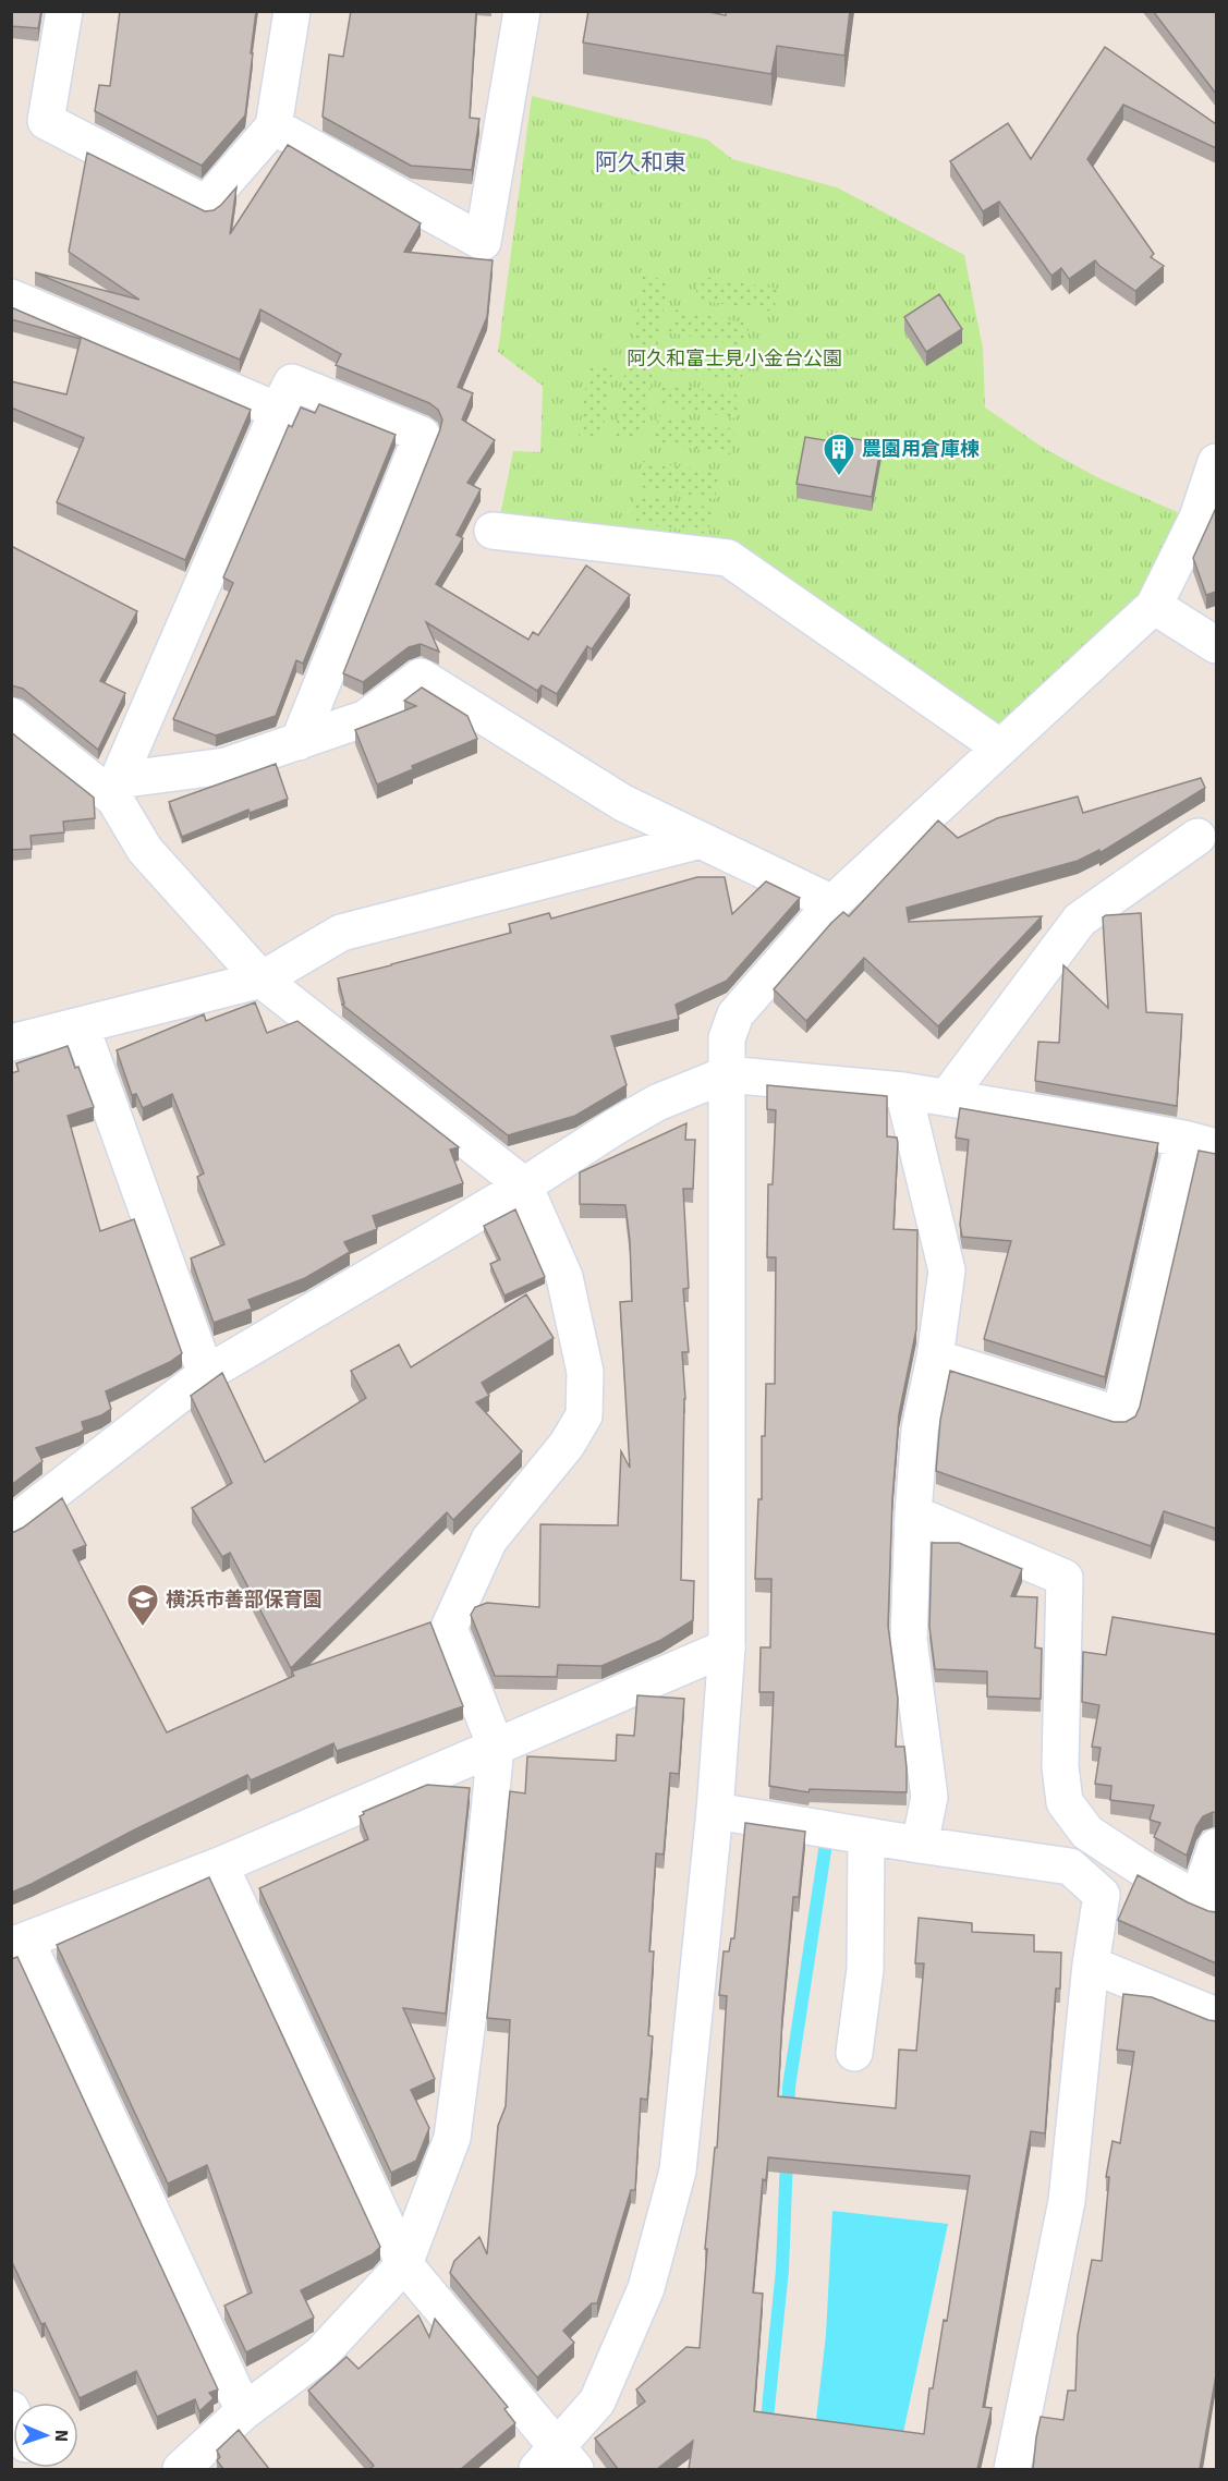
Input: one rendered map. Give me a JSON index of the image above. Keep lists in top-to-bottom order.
{
  "districts": ["阿久和東"],
  "parks": ["阿久和富士見小金台公園"],
  "places": {
    "building": ["農園用倉庫棟"],
    "school or university": ["横浜市善部保育園"]
  },
  "north": "right"
}
